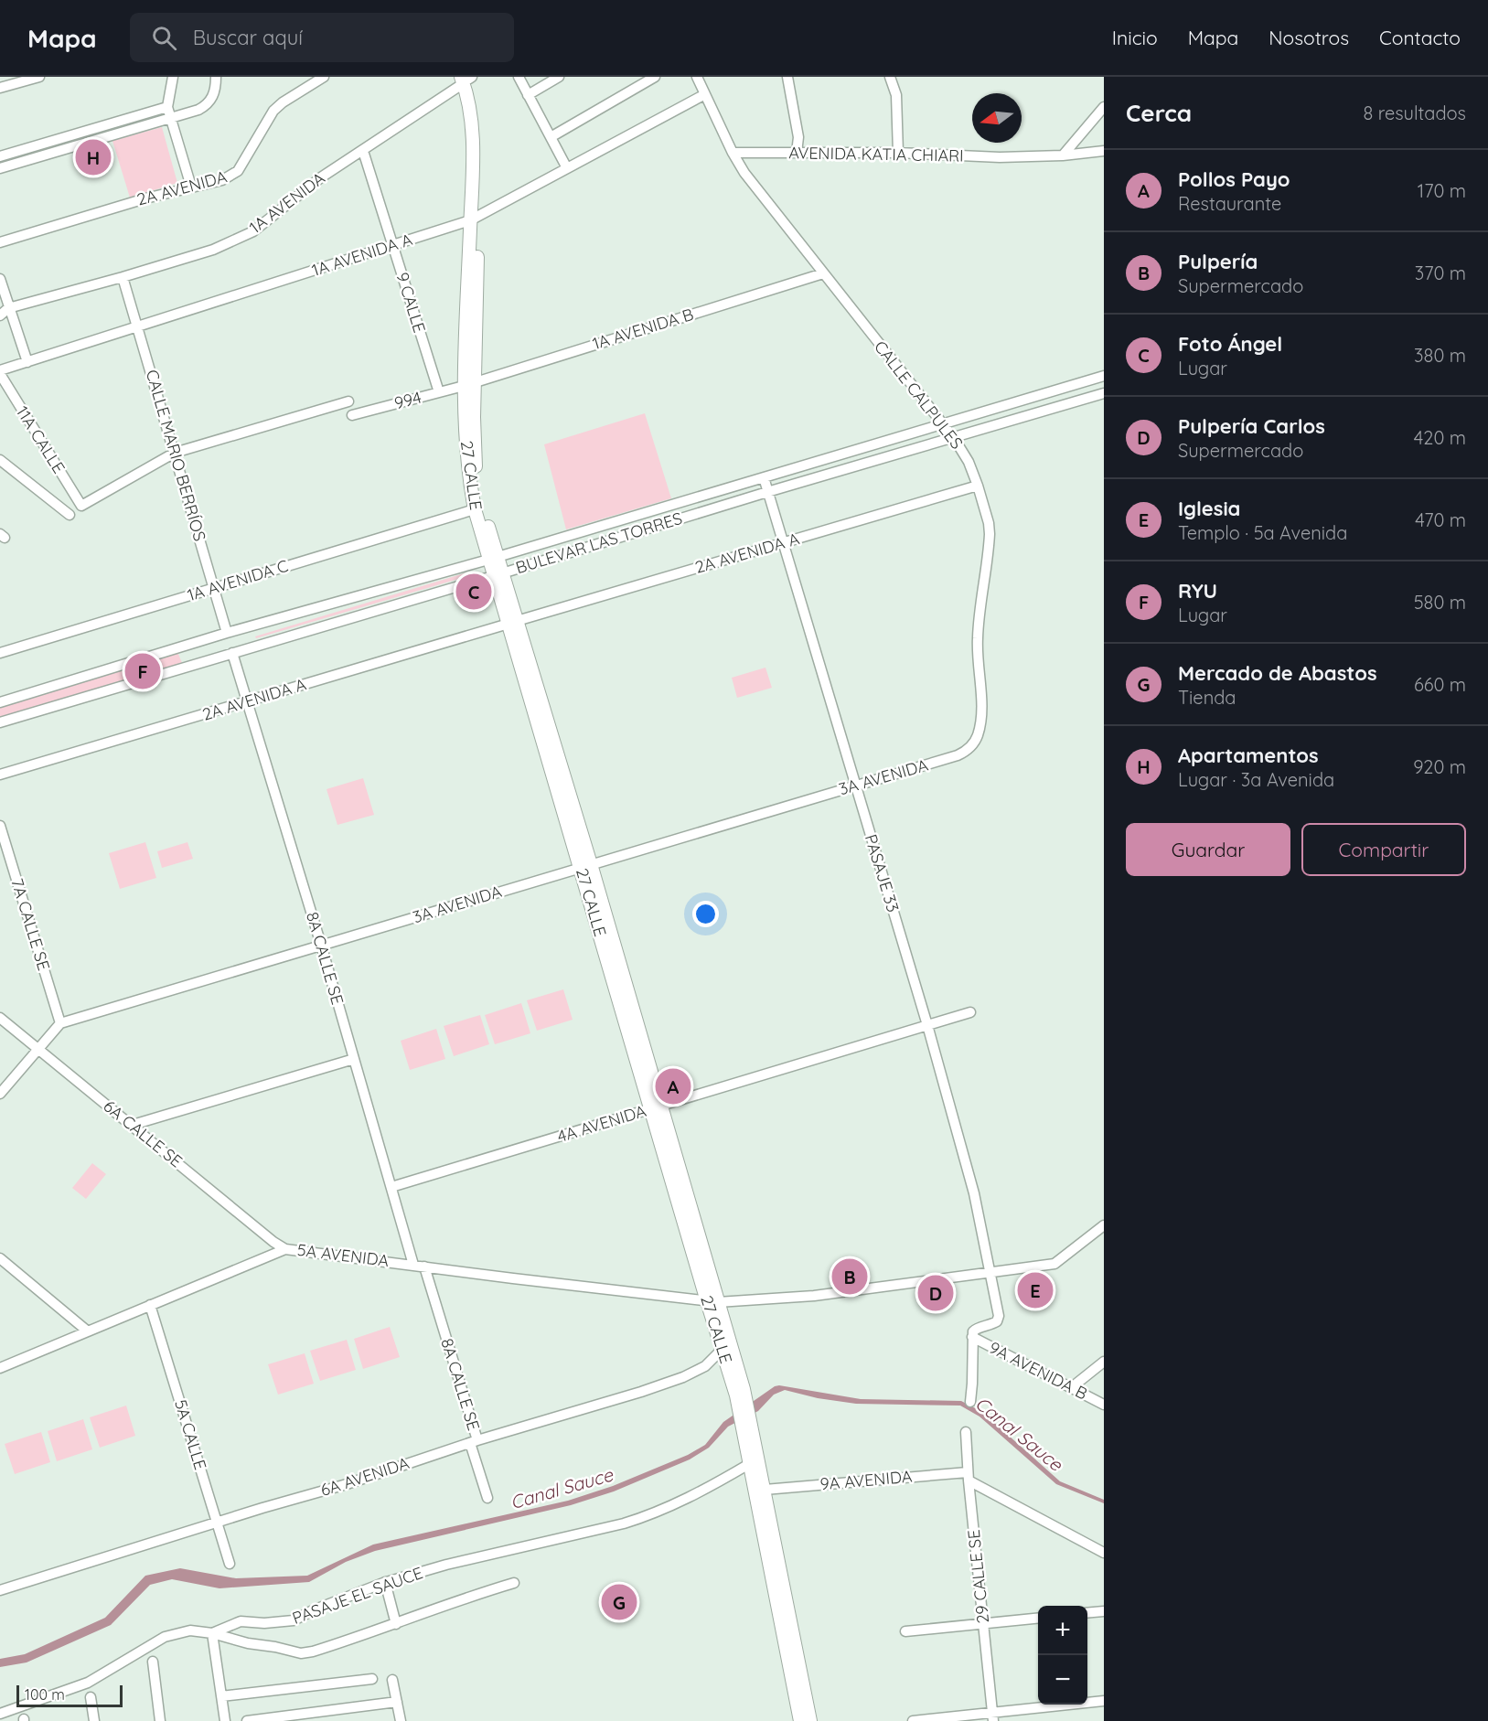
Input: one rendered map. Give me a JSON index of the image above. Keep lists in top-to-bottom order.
{
  "streets": {
    "main road": ["27 CALLE"],
    "street": [
      "AVENIDA KATIA CHIARI",
      "2A AVENIDA",
      "1A AVENIDA",
      "1A AVENIDA A",
      "9 CALLE",
      "1A AVENIDA B",
      "CALLE CALPULES",
      "994",
      "11A CALLE",
      "CALLE MARIO BERRÍOS",
      "BULEVAR LAS TORRES",
      "2A AVENIDA A",
      "1A AVENIDA C",
      "3A AVENIDA",
      "PASAJE 33",
      "7A CALLE SE",
      "8A CALLE SE",
      "4A AVENIDA",
      "6A CALLE SE",
      "5A AVENIDA",
      "9A AVENIDA B",
      "5A CALLE",
      "6A AVENIDA",
      "9A AVENIDA",
      "29 CALLE SE",
      "PASAJE EL SAUCE"
    ]
  },
  "crossings": [
    ["AVENIDA KATIA CHIARI", "CALLE CALPULES"],
    ["1A AVENIDA", "9 CALLE"],
    ["1A AVENIDA", "CALLE MARIO BERRÍOS"],
    ["1A AVENIDA", "27 CALLE"],
    ["1A AVENIDA A", "9 CALLE"],
    ["1A AVENIDA A", "11A CALLE"],
    ["1A AVENIDA A", "CALLE MARIO BERRÍOS"],
    ["1A AVENIDA A", "27 CALLE"],
    ["9 CALLE", "994"],
    ["1A AVENIDA B", "CALLE CALPULES"],
    ["1A AVENIDA B", "994"],
    ["1A AVENIDA B", "27 CALLE"],
    ["CALLE CALPULES", "BULEVAR LAS TORRES"],
    ["CALLE CALPULES", "2A AVENIDA A"],
    ["CALLE CALPULES", "3A AVENIDA"],
    ["994", "27 CALLE"],
    ["11A CALLE", "CALLE MARIO BERRÍOS"],
    ["CALLE MARIO BERRÍOS", "BULEVAR LAS TORRES"],
    ["CALLE MARIO BERRÍOS", "1A AVENIDA C"],
    ["27 CALLE", "BULEVAR LAS TORRES"],
    ["27 CALLE", "2A AVENIDA A"],
    ["27 CALLE", "1A AVENIDA C"],
    ["27 CALLE", "3A AVENIDA"],
    ["27 CALLE", "4A AVENIDA"],
    ["27 CALLE", "5A AVENIDA"],
    ["27 CALLE", "6A AVENIDA"],
    ["27 CALLE", "9A AVENIDA"],
    ["27 CALLE", "PASAJE EL SAUCE"],
    ["BULEVAR LAS TORRES", "PASAJE 33"],
    ["BULEVAR LAS TORRES", "8A CALLE SE"],
    ["2A AVENIDA A", "PASAJE 33"],
    ["2A AVENIDA A", "8A CALLE SE"],
    ["3A AVENIDA", "PASAJE 33"],
    ["3A AVENIDA", "7A CALLE SE"],
    ["3A AVENIDA", "8A CALLE SE"],
    ["PASAJE 33", "4A AVENIDA"],
    ["PASAJE 33", "5A AVENIDA"],
    ["PASAJE 33", "9A AVENIDA B"],
    ["8A CALLE SE", "4A AVENIDA"],
    ["8A CALLE SE", "5A AVENIDA"],
    ["8A CALLE SE", "6A AVENIDA"],
    ["6A CALLE SE", "5A AVENIDA"],
    ["5A AVENIDA", "5A CALLE"],
    ["5A CALLE", "6A AVENIDA"],
    ["9A AVENIDA", "29 CALLE SE"]
  ],
  "water": ["Canal Sauce"],
  "scale_bar": "100 m",
  "north": "left",
  "page": {
    "header": "Mapa",
    "search": "Buscar aquí",
    "nav": [
      "Inicio",
      "Mapa",
      "Nosotros",
      "Contacto"
    ],
    "heading": ["Cerca", "8 resultados"],
    "pins": [
      "H",
      "C",
      "F",
      "A",
      "B",
      "E",
      "D",
      "G"
    ],
    "list": [
      {
        "mark": "A",
        "name": "Pollos Payo",
        "note": "Restaurante",
        "value": "170 m"
      },
      {
        "mark": "B",
        "name": "Pulpería",
        "note": "Supermercado",
        "value": "370 m"
      },
      {
        "mark": "C",
        "name": "Foto Ángel",
        "note": "Lugar",
        "value": "380 m"
      },
      {
        "mark": "D",
        "name": "Pulpería Carlos",
        "note": "Supermercado",
        "value": "420 m"
      },
      {
        "mark": "E",
        "name": "Iglesia",
        "note": "Templo · 5a Avenida",
        "value": "470 m"
      },
      {
        "mark": "F",
        "name": "RYU",
        "note": "Lugar",
        "value": "580 m"
      },
      {
        "mark": "G",
        "name": "Mercado de Abastos",
        "note": "Tienda",
        "value": "660 m"
      },
      {
        "mark": "H",
        "name": "Apartamentos",
        "note": "Lugar · 3a Avenida",
        "value": "920 m"
      }
    ],
    "buttons": ["Guardar", "Compartir"],
    "map_buttons": ["+", "−"],
    "scale": "100 m"
  }
}
